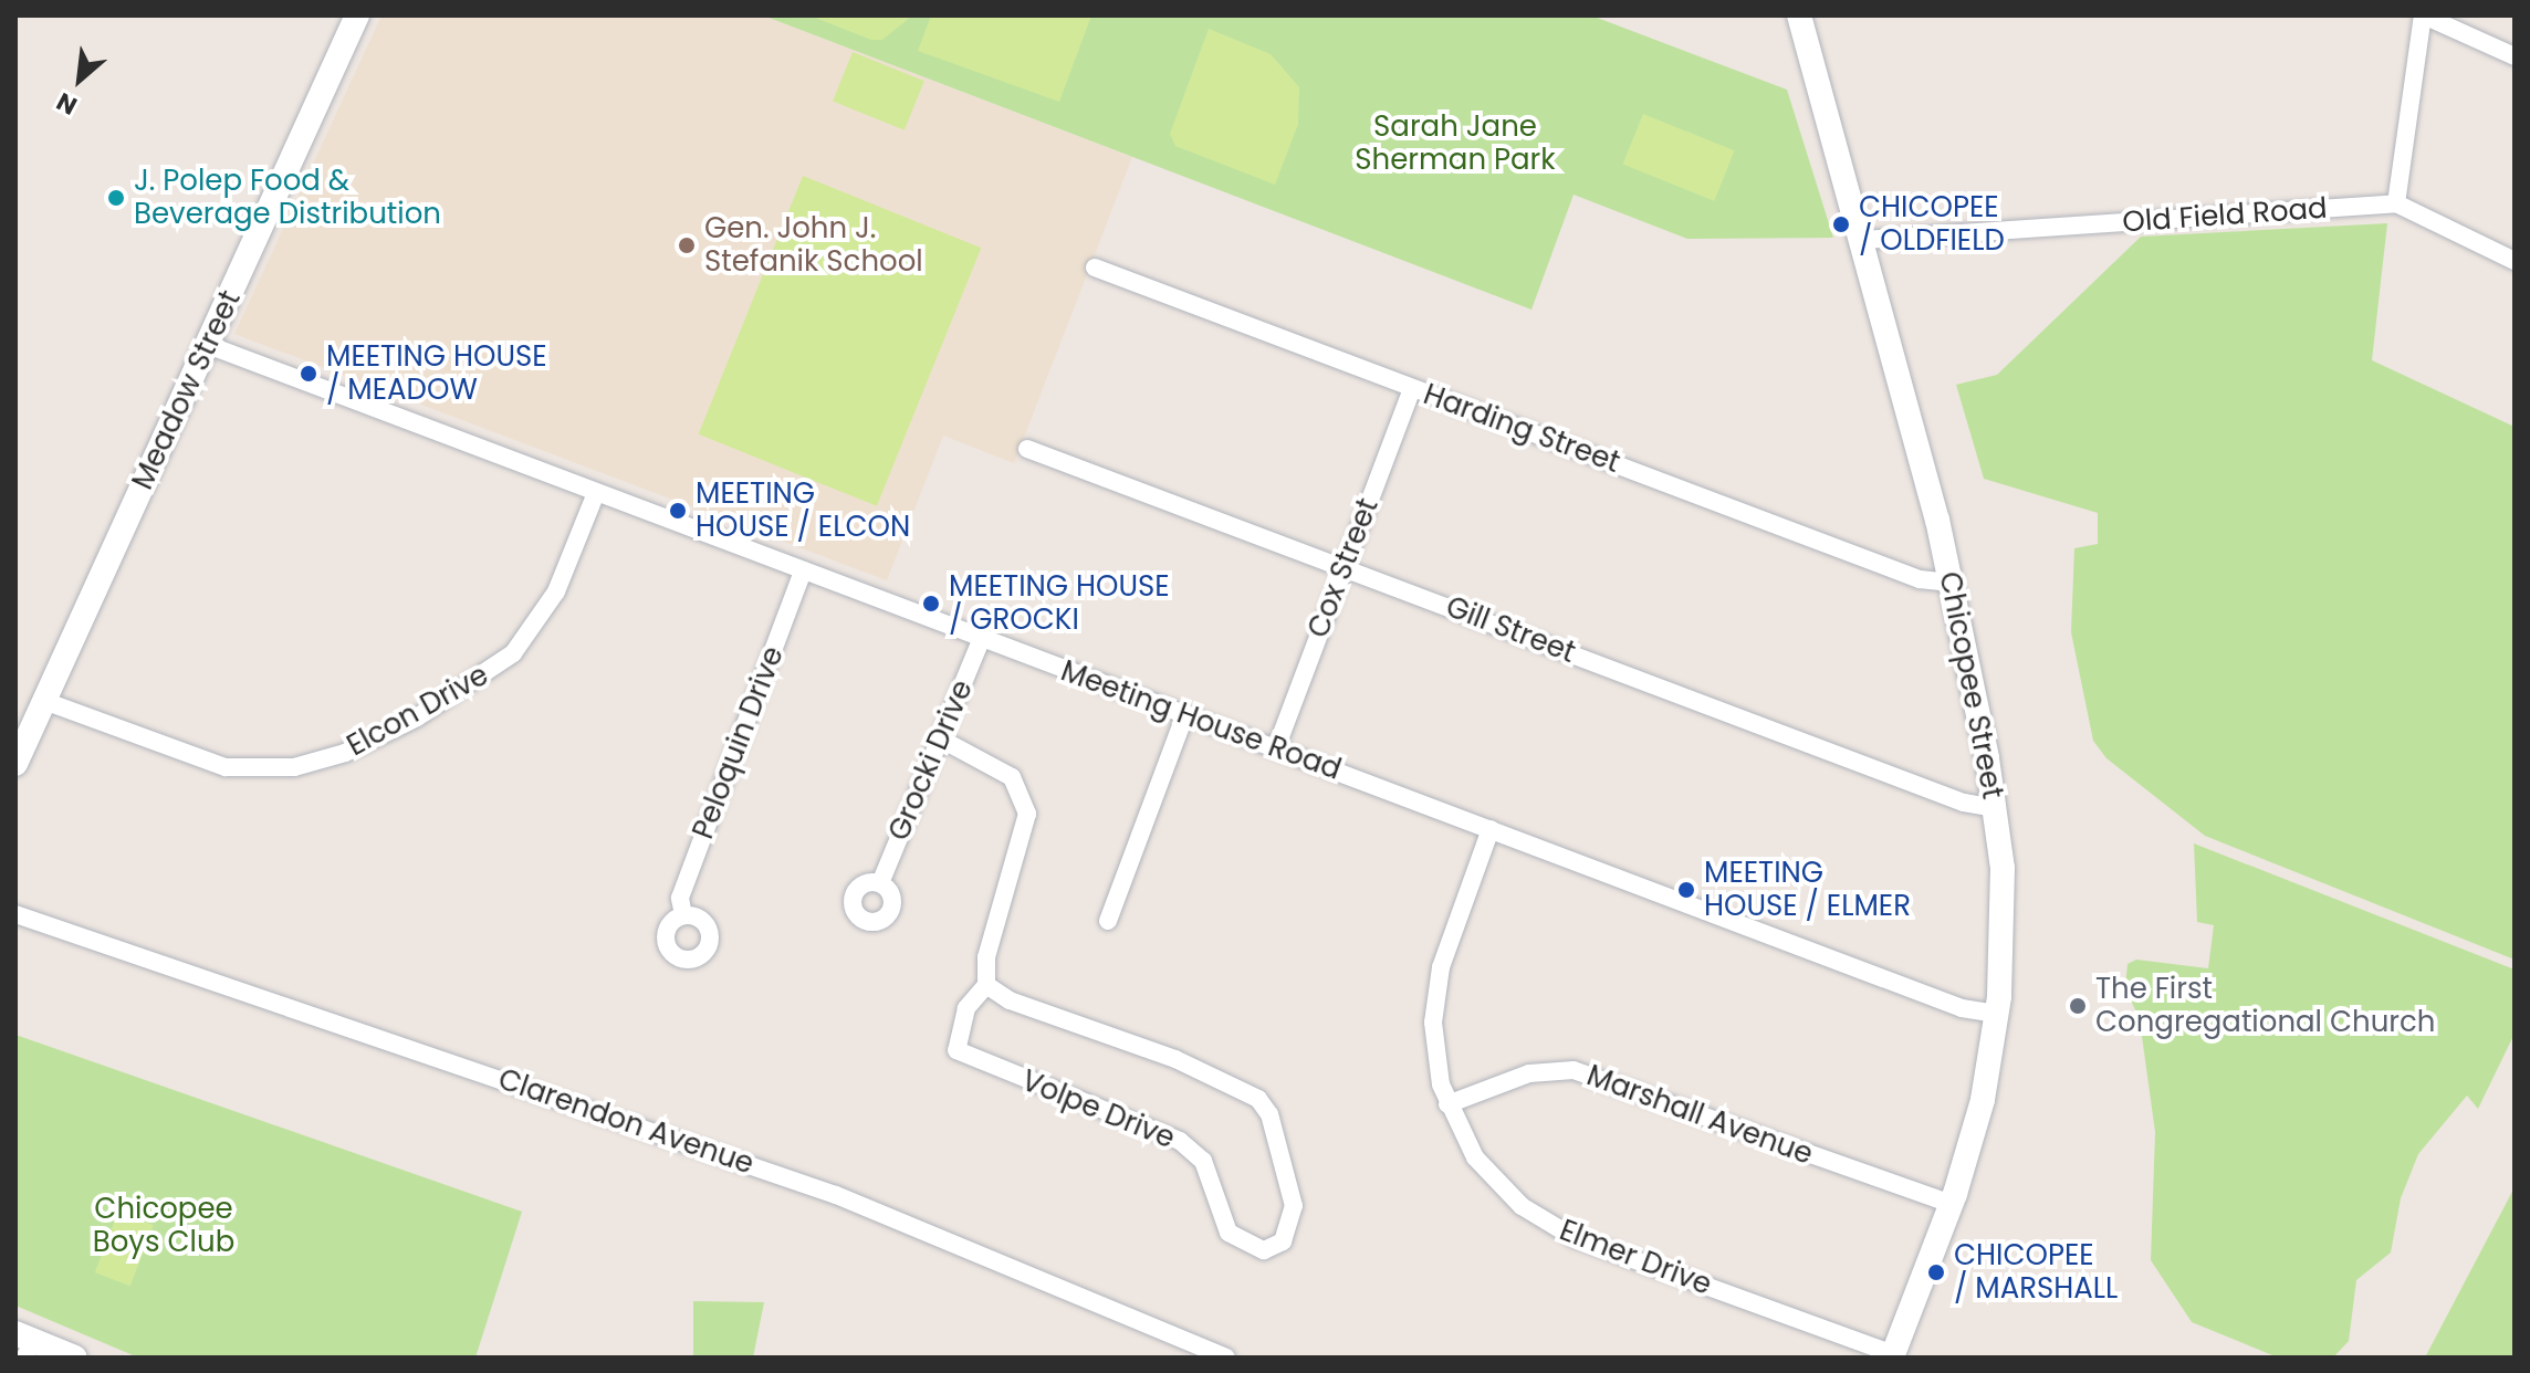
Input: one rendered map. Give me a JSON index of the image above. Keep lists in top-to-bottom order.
{
  "streets": {
    "main road": ["Meadow Street", "Chicopee Street"],
    "street": [
      "Old Field Road",
      "Harding Street",
      "Cox Street",
      "Gill Street",
      "Elcon Drive",
      "Meeting House Road",
      "Peloquin Drive",
      "Grocki Drive",
      "Volpe Drive",
      "Marshall Avenue",
      "Clarendon Avenue",
      "Elmer Drive"
    ]
  },
  "crossings": [
    ["Old Field Road", "Chicopee Street"],
    ["Meadow Street", "Elcon Drive"],
    ["Meadow Street", "Meeting House Road"],
    ["Harding Street", "Cox Street"],
    ["Harding Street", "Chicopee Street"],
    ["Cox Street", "Gill Street"],
    ["Cox Street", "Meeting House Road"],
    ["Gill Street", "Chicopee Street"],
    ["Chicopee Street", "Meeting House Road"],
    ["Chicopee Street", "Marshall Avenue"],
    ["Chicopee Street", "Elmer Drive"],
    ["Elcon Drive", "Meeting House Road"],
    ["Meeting House Road", "Peloquin Drive"],
    ["Meeting House Road", "Grocki Drive"],
    ["Meeting House Road", "Elmer Drive"],
    ["Grocki Drive", "Volpe Drive"],
    ["Marshall Avenue", "Elmer Drive"]
  ],
  "parks": ["Sarah Jane Sherman Park", "Chicopee Boys Club"],
  "places": [
    "J. Polep Food & Beverage Distribution",
    "CHICOPEE / OLDFIELD",
    "Gen. John J. Stefanik School",
    "MEETING HOUSE / MEADOW",
    "MEETING HOUSE / ELCON",
    "MEETING HOUSE / GROCKI",
    "MEETING HOUSE / ELMER",
    "The First Congregational Church",
    "CHICOPEE / MARSHALL"
  ],
  "north": "bottom left"
}
